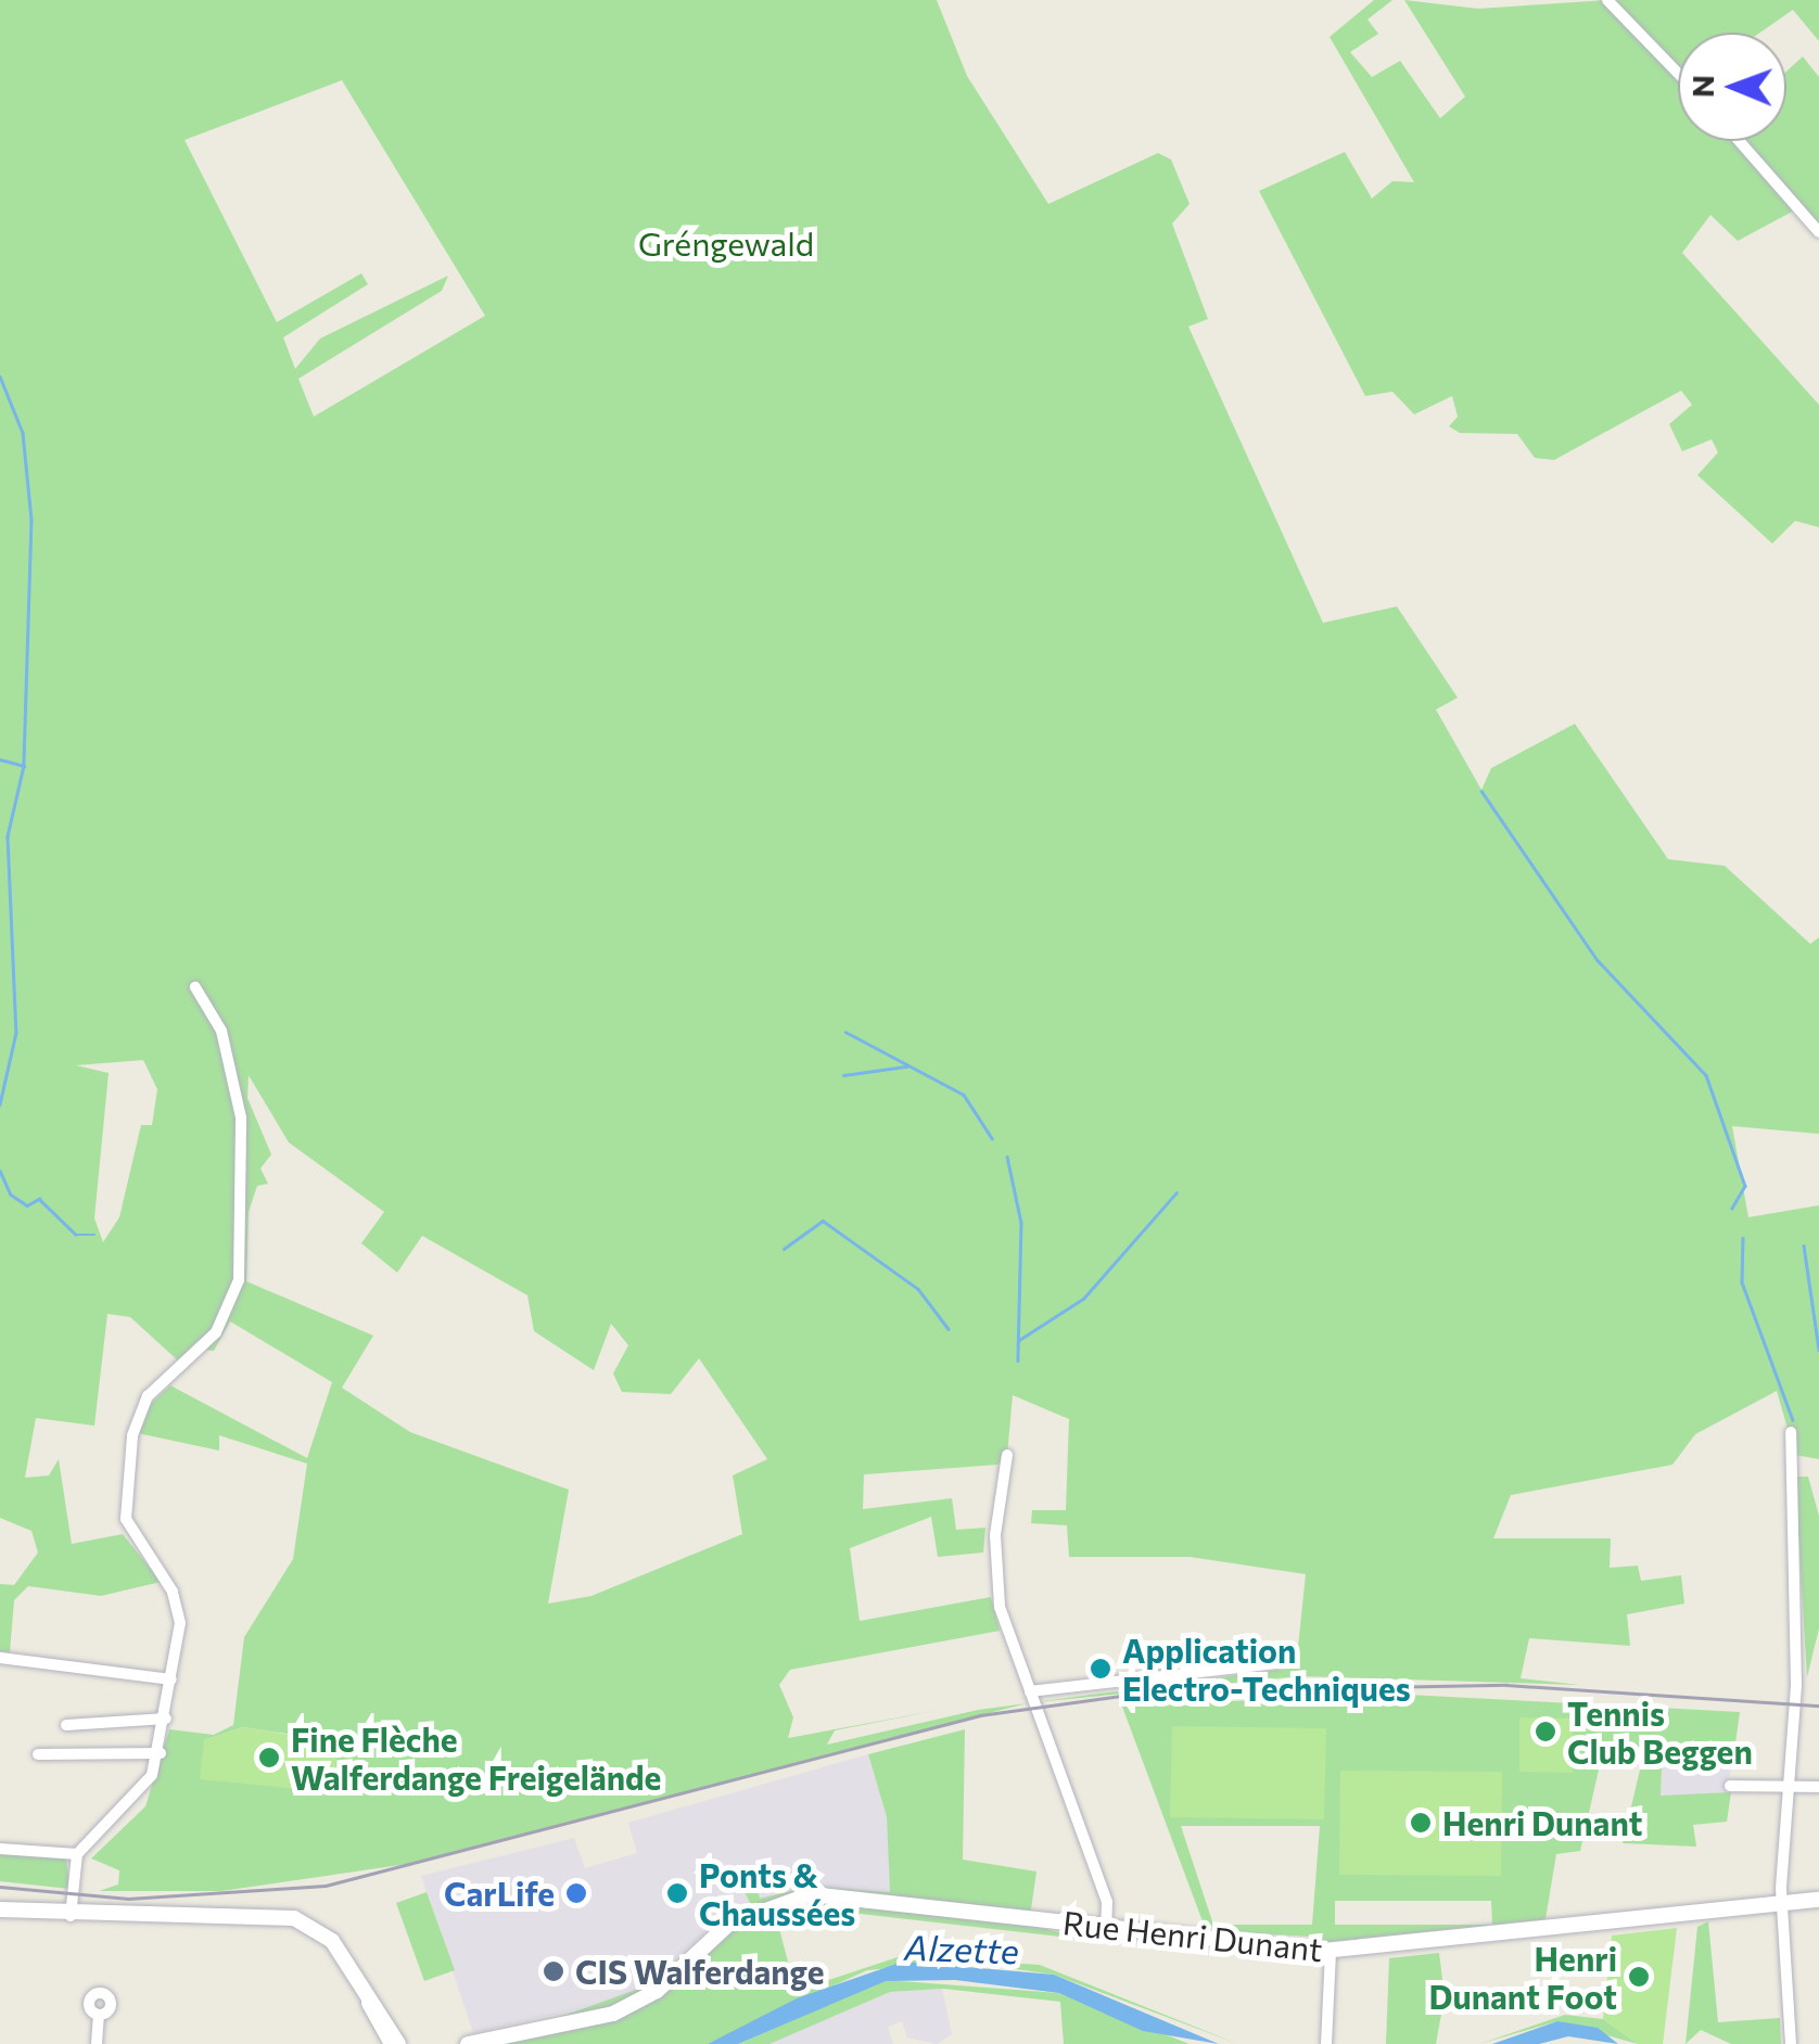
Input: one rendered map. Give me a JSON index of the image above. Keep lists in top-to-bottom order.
{
  "streets": {
    "main road": ["Rue Henri Dunant"]
  },
  "water": ["Alzette"],
  "parks": ["Gréngewald"],
  "places": [
    "Application Electro-Techniques",
    "Tennis Club Beggen",
    "Fine Flèche Walferdange Freigelände",
    "Henri Dunant",
    "CarLife",
    "Ponts & Chaussées",
    "CIS Walferdange",
    "Henri Dunant Foot"
  ],
  "north": "left"
}
